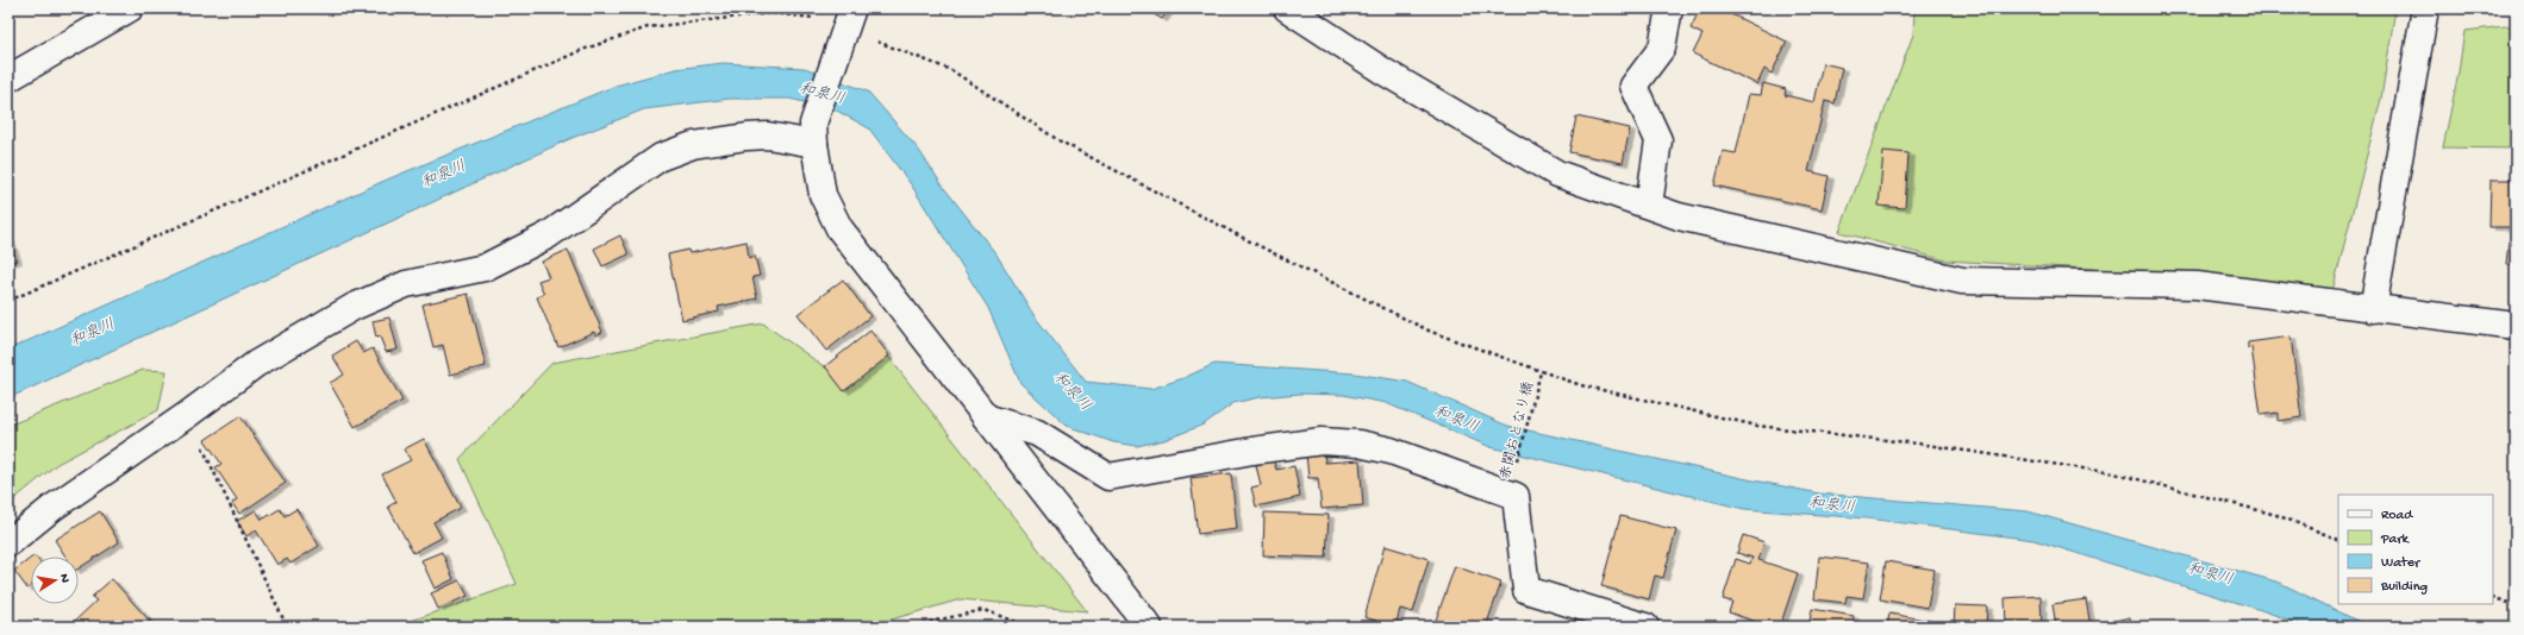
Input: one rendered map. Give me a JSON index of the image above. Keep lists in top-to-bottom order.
{
  "streets": {
    "path": ["赤関おとなり橋"]
  },
  "water": ["和泉川"],
  "legend": [
    "Road",
    "Park",
    "Water",
    "Building"
  ],
  "north": "right"
}
